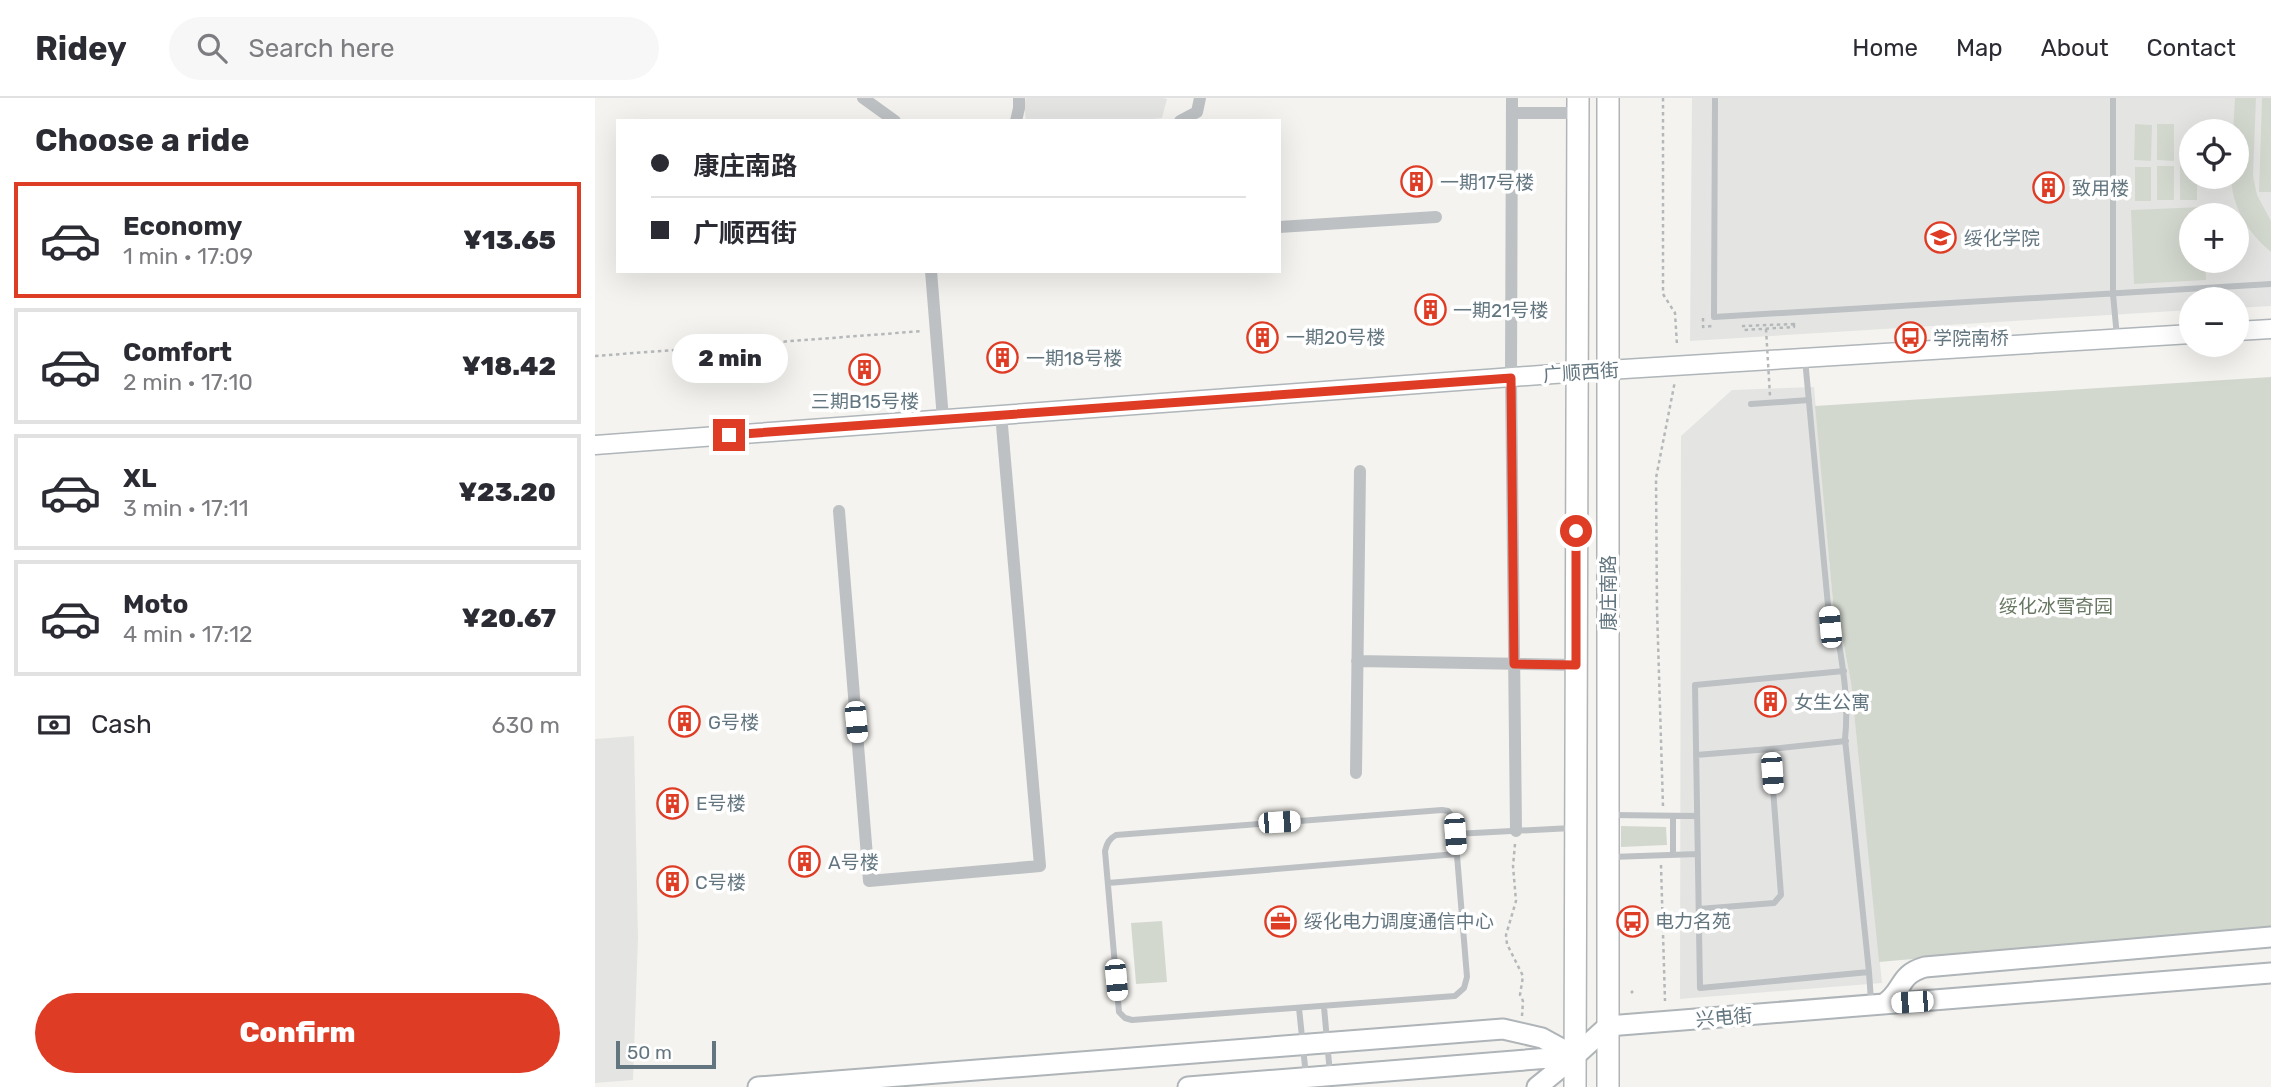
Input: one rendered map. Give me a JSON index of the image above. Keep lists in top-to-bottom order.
{
  "streets": {
    "highway": ["康庄南路"],
    "main road": ["广顺西街", "兴电街"]
  },
  "crossings": [
    ["广顺西街", "康庄南路"],
    ["康庄南路", "兴电街"]
  ],
  "parks": ["绥化冰雪奇园"],
  "places": {
    "building": [
      "一期17号楼",
      "致用楼",
      "一期21号楼",
      "一期20号楼",
      "一期18号楼",
      "三期B15号楼",
      "女生公寓",
      "G号楼",
      "E号楼",
      "A号楼",
      "C号楼"
    ],
    "school or university": ["绥化学院"],
    "bus stop": ["学院南桥", "电力名苑"],
    "office": ["绥化电力调度通信中心"]
  },
  "scale_bar": "50 m",
  "page": {
    "header": "Ridey",
    "search": "Search here",
    "nav": [
      "Home",
      "Map",
      "About",
      "Contact"
    ],
    "heading": "Choose a ride",
    "map_buttons": ["+", "−"],
    "banner": ["康庄南路", "广顺西街"],
    "list": [
      {
        "name": "Economy",
        "note": "1 min · 17:09",
        "value": "¥13.65"
      },
      {
        "name": "Comfort",
        "note": "2 min · 17:10",
        "value": "¥18.42"
      },
      {
        "name": "XL",
        "note": "3 min · 17:11",
        "value": "¥23.20"
      },
      {
        "name": "Moto",
        "note": "4 min · 17:12",
        "value": "¥20.67"
      }
    ],
    "bubble": "2 min",
    "pay": ["Cash", "630 m"],
    "buttons": "Confirm",
    "scale": "50 m"
  }
}
